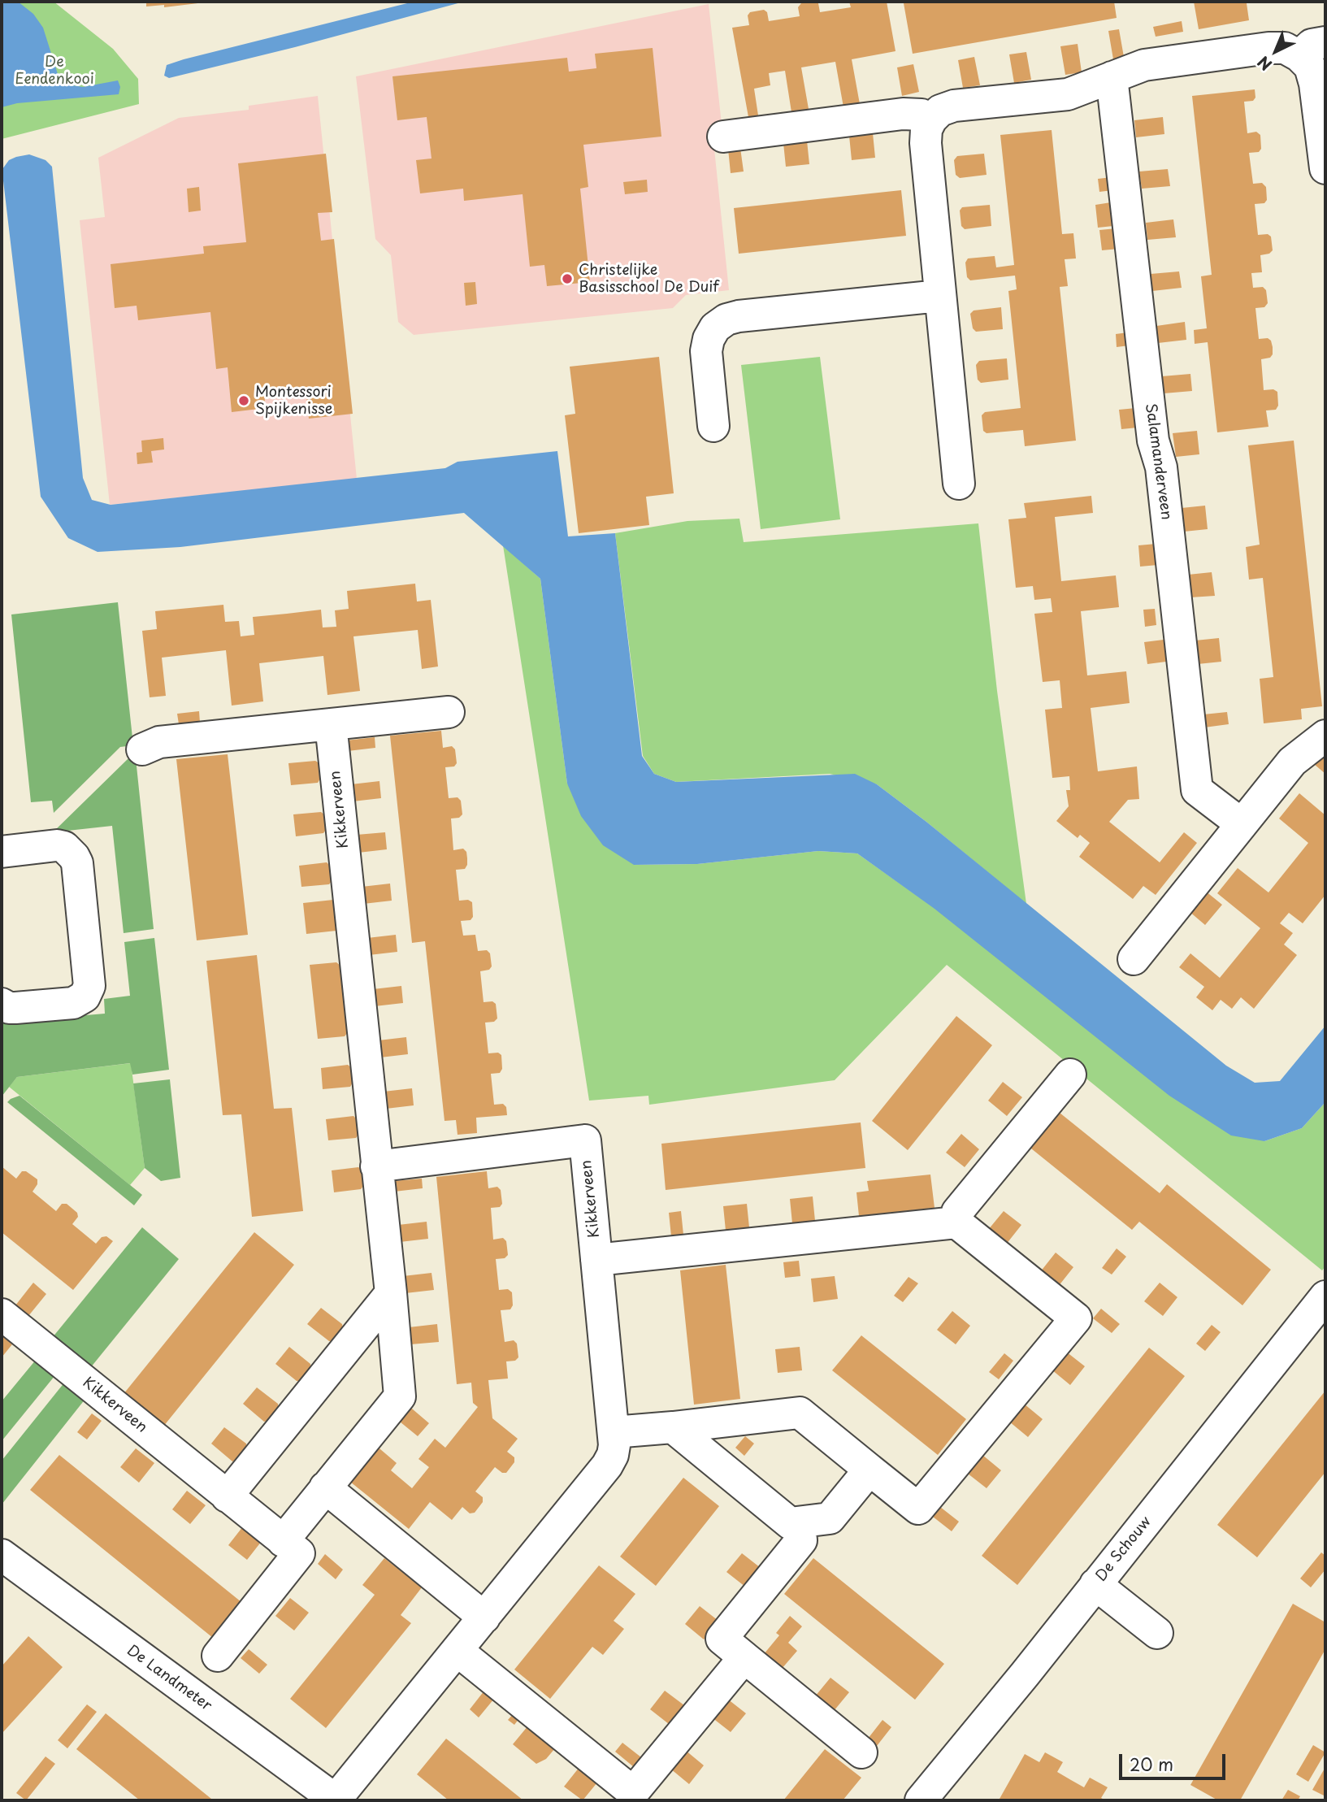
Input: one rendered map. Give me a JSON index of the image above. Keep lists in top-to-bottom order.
{
  "streets": {
    "street": [
      "Salamanderveen",
      "Kikkerveen",
      "De Schouw",
      "De Landmeter"
    ]
  },
  "crossings": [
    ["Kikkerveen", "De Landmeter"]
  ],
  "parks": ["De Eendenkooi"],
  "places": ["Christelijke Basisschool De Duif", "Montessori Spijkenisse"],
  "scale_bar": "20 m",
  "north": "bottom left"
}
